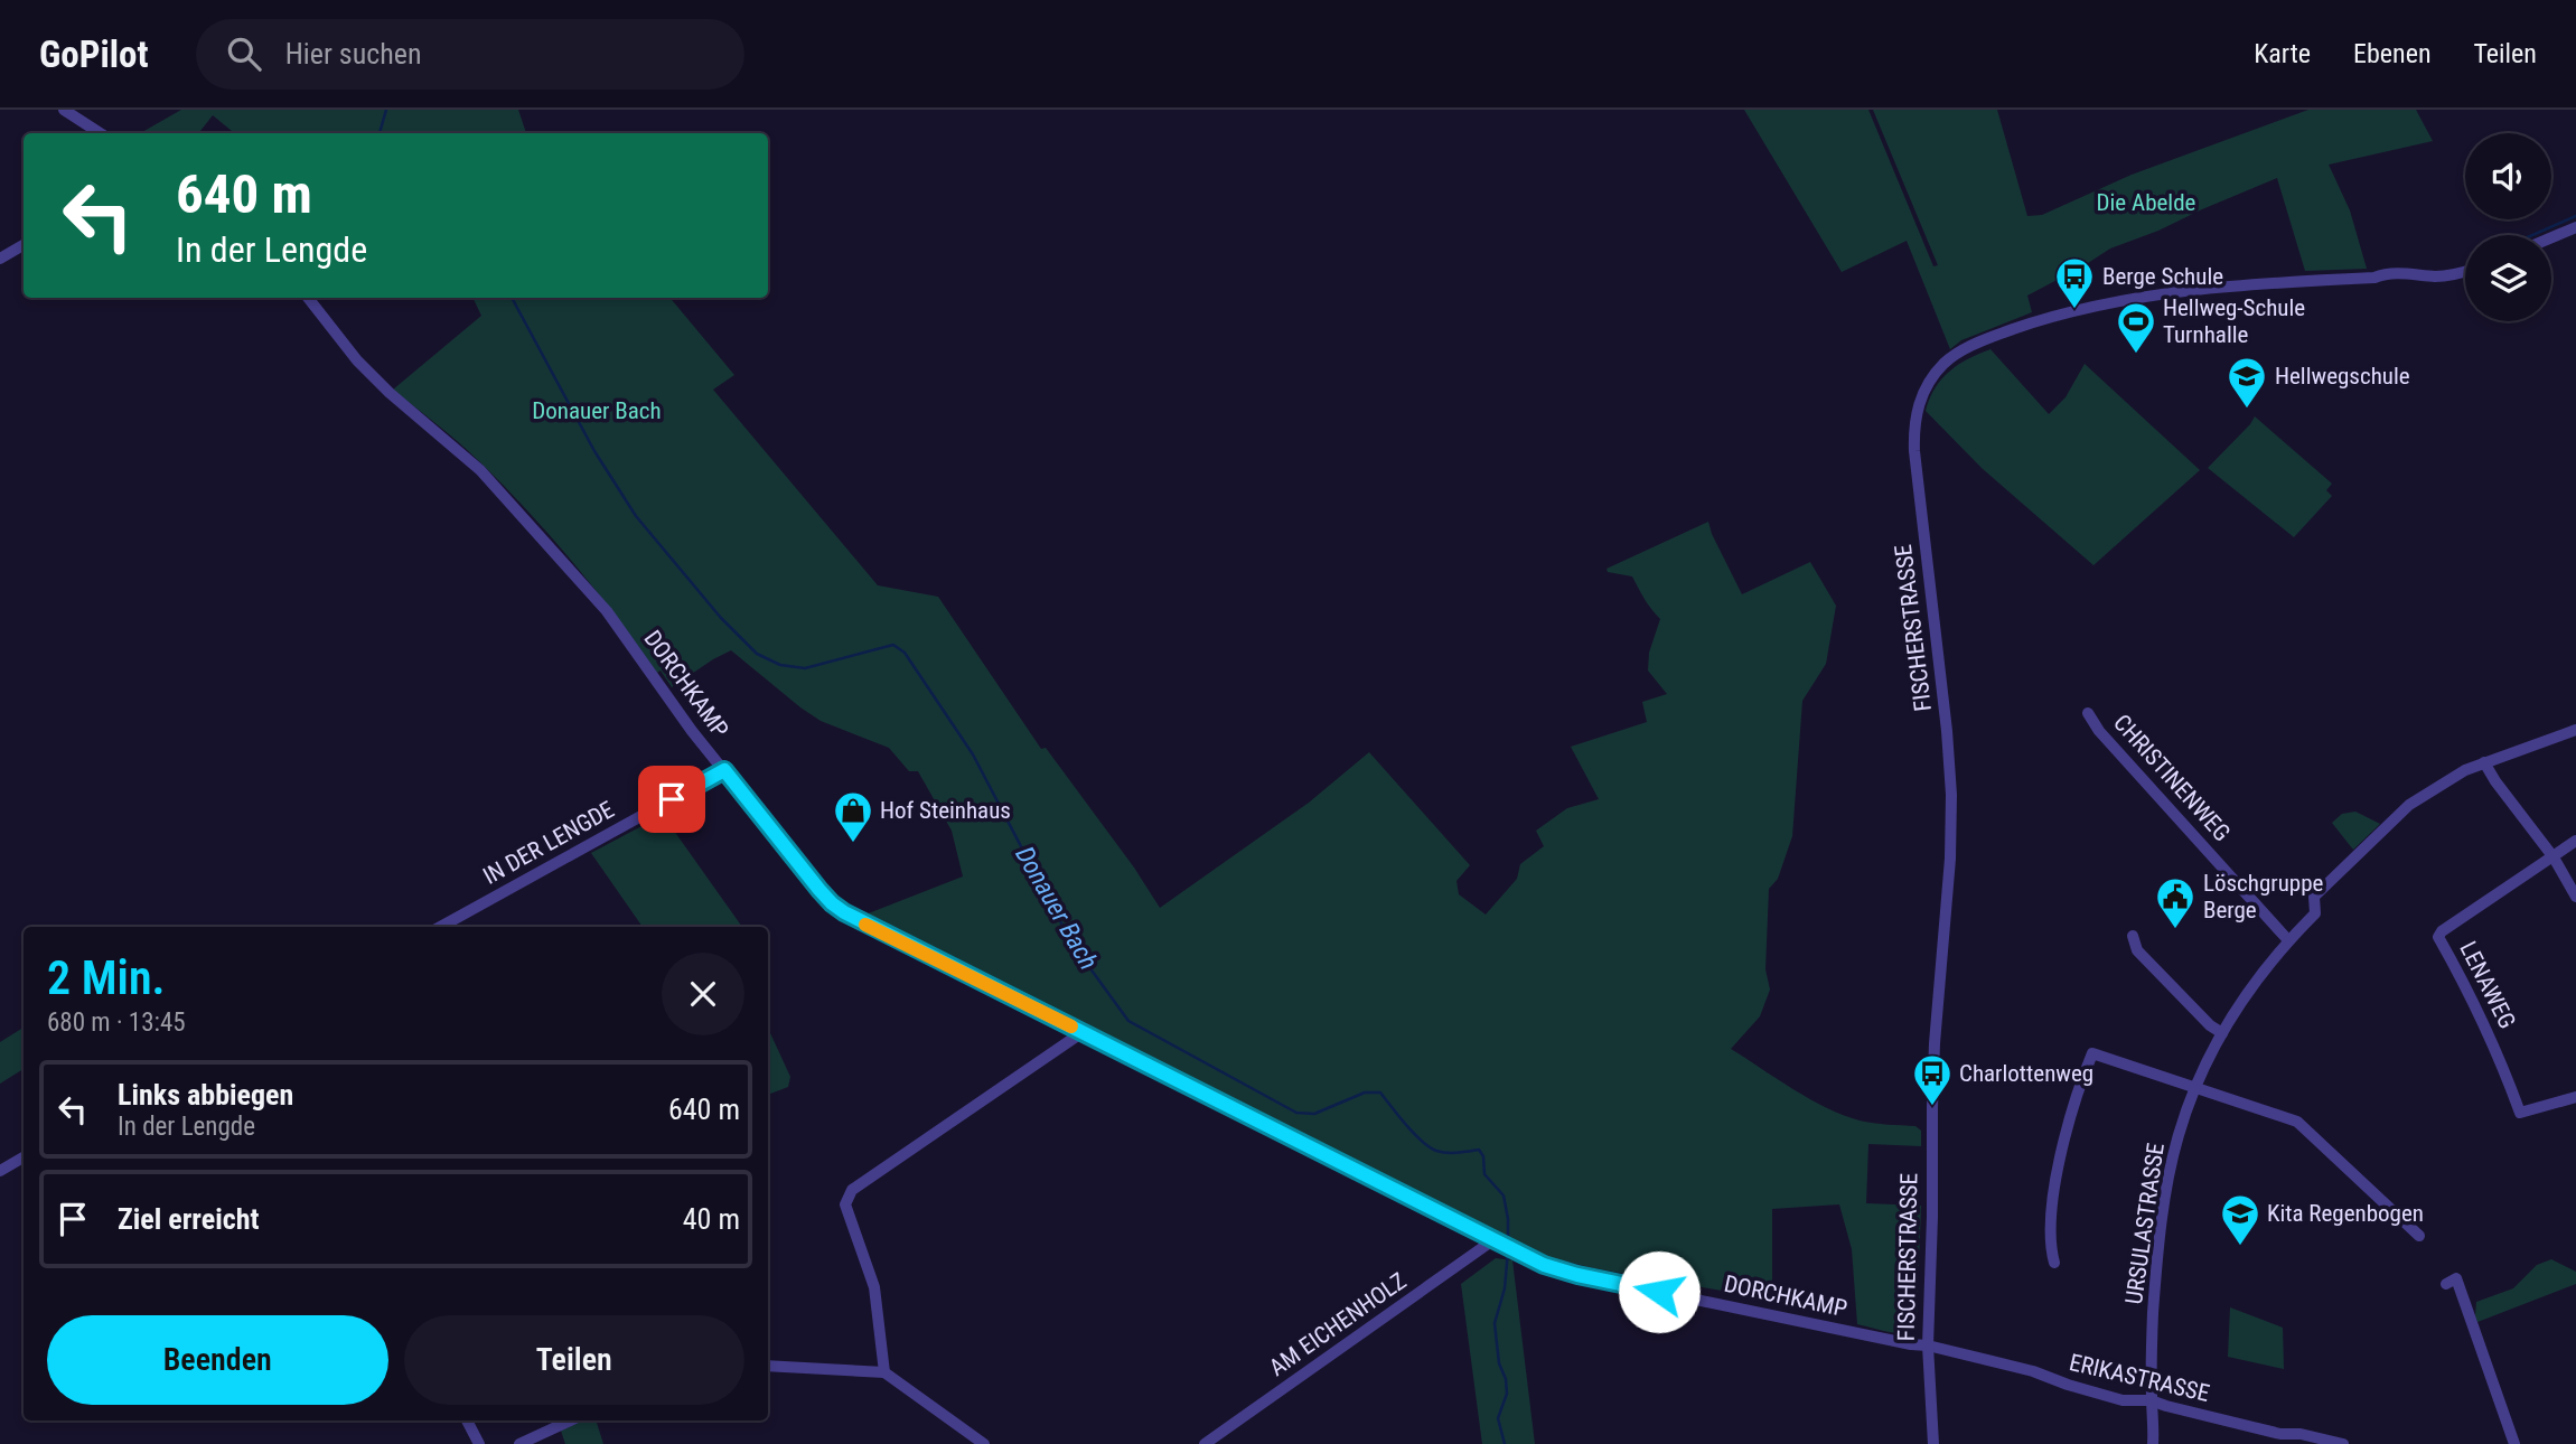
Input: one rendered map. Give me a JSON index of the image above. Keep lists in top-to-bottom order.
{
  "streets": {
    "street": [
      "FISCHERSTRASSE",
      "DORCHKAMP",
      "CHRISTINENWEG",
      "IN DER LENGDE",
      "LENAWEG",
      "URSULASTRASSE",
      "AM EICHENHOLZ",
      "ERIKASTRASSE"
    ]
  },
  "crossings": [
    ["FISCHERSTRASSE", "DORCHKAMP"],
    ["FISCHERSTRASSE", "ERIKASTRASSE"],
    ["DORCHKAMP", "IN DER LENGDE"],
    ["DORCHKAMP", "AM EICHENHOLZ"],
    ["DORCHKAMP", "ERIKASTRASSE"],
    ["CHRISTINENWEG", "URSULASTRASSE"],
    ["URSULASTRASSE", "ERIKASTRASSE"]
  ],
  "water": ["Donauer Bach"],
  "parks": ["Die Abelde", "Donauer Bach"],
  "places": {
    "bus stop": ["Berge Schule", "Charlottenweg"],
    "sports": ["Hellweg-Schule Turnhalle"],
    "school or university": ["Hellwegschule", "Kita Regenbogen"],
    "shop": ["Hof Steinhaus"],
    "public building": ["Löschgruppe Berge"]
  },
  "page": {
    "header": "GoPilot",
    "search": "Hier suchen",
    "nav": ["Karte", "Ebenen", "Teilen"],
    "turn": ["640 m", "In der Lengde"],
    "heading": ["2 Min.", "680 m · 13:45"],
    "list": [
      {
        "name": "Links abbiegen",
        "note": "In der Lengde",
        "value": "640 m"
      },
      {
        "name": "Ziel erreicht",
        "value": "40 m"
      }
    ],
    "buttons": ["Beenden", "Teilen"]
  }
}
